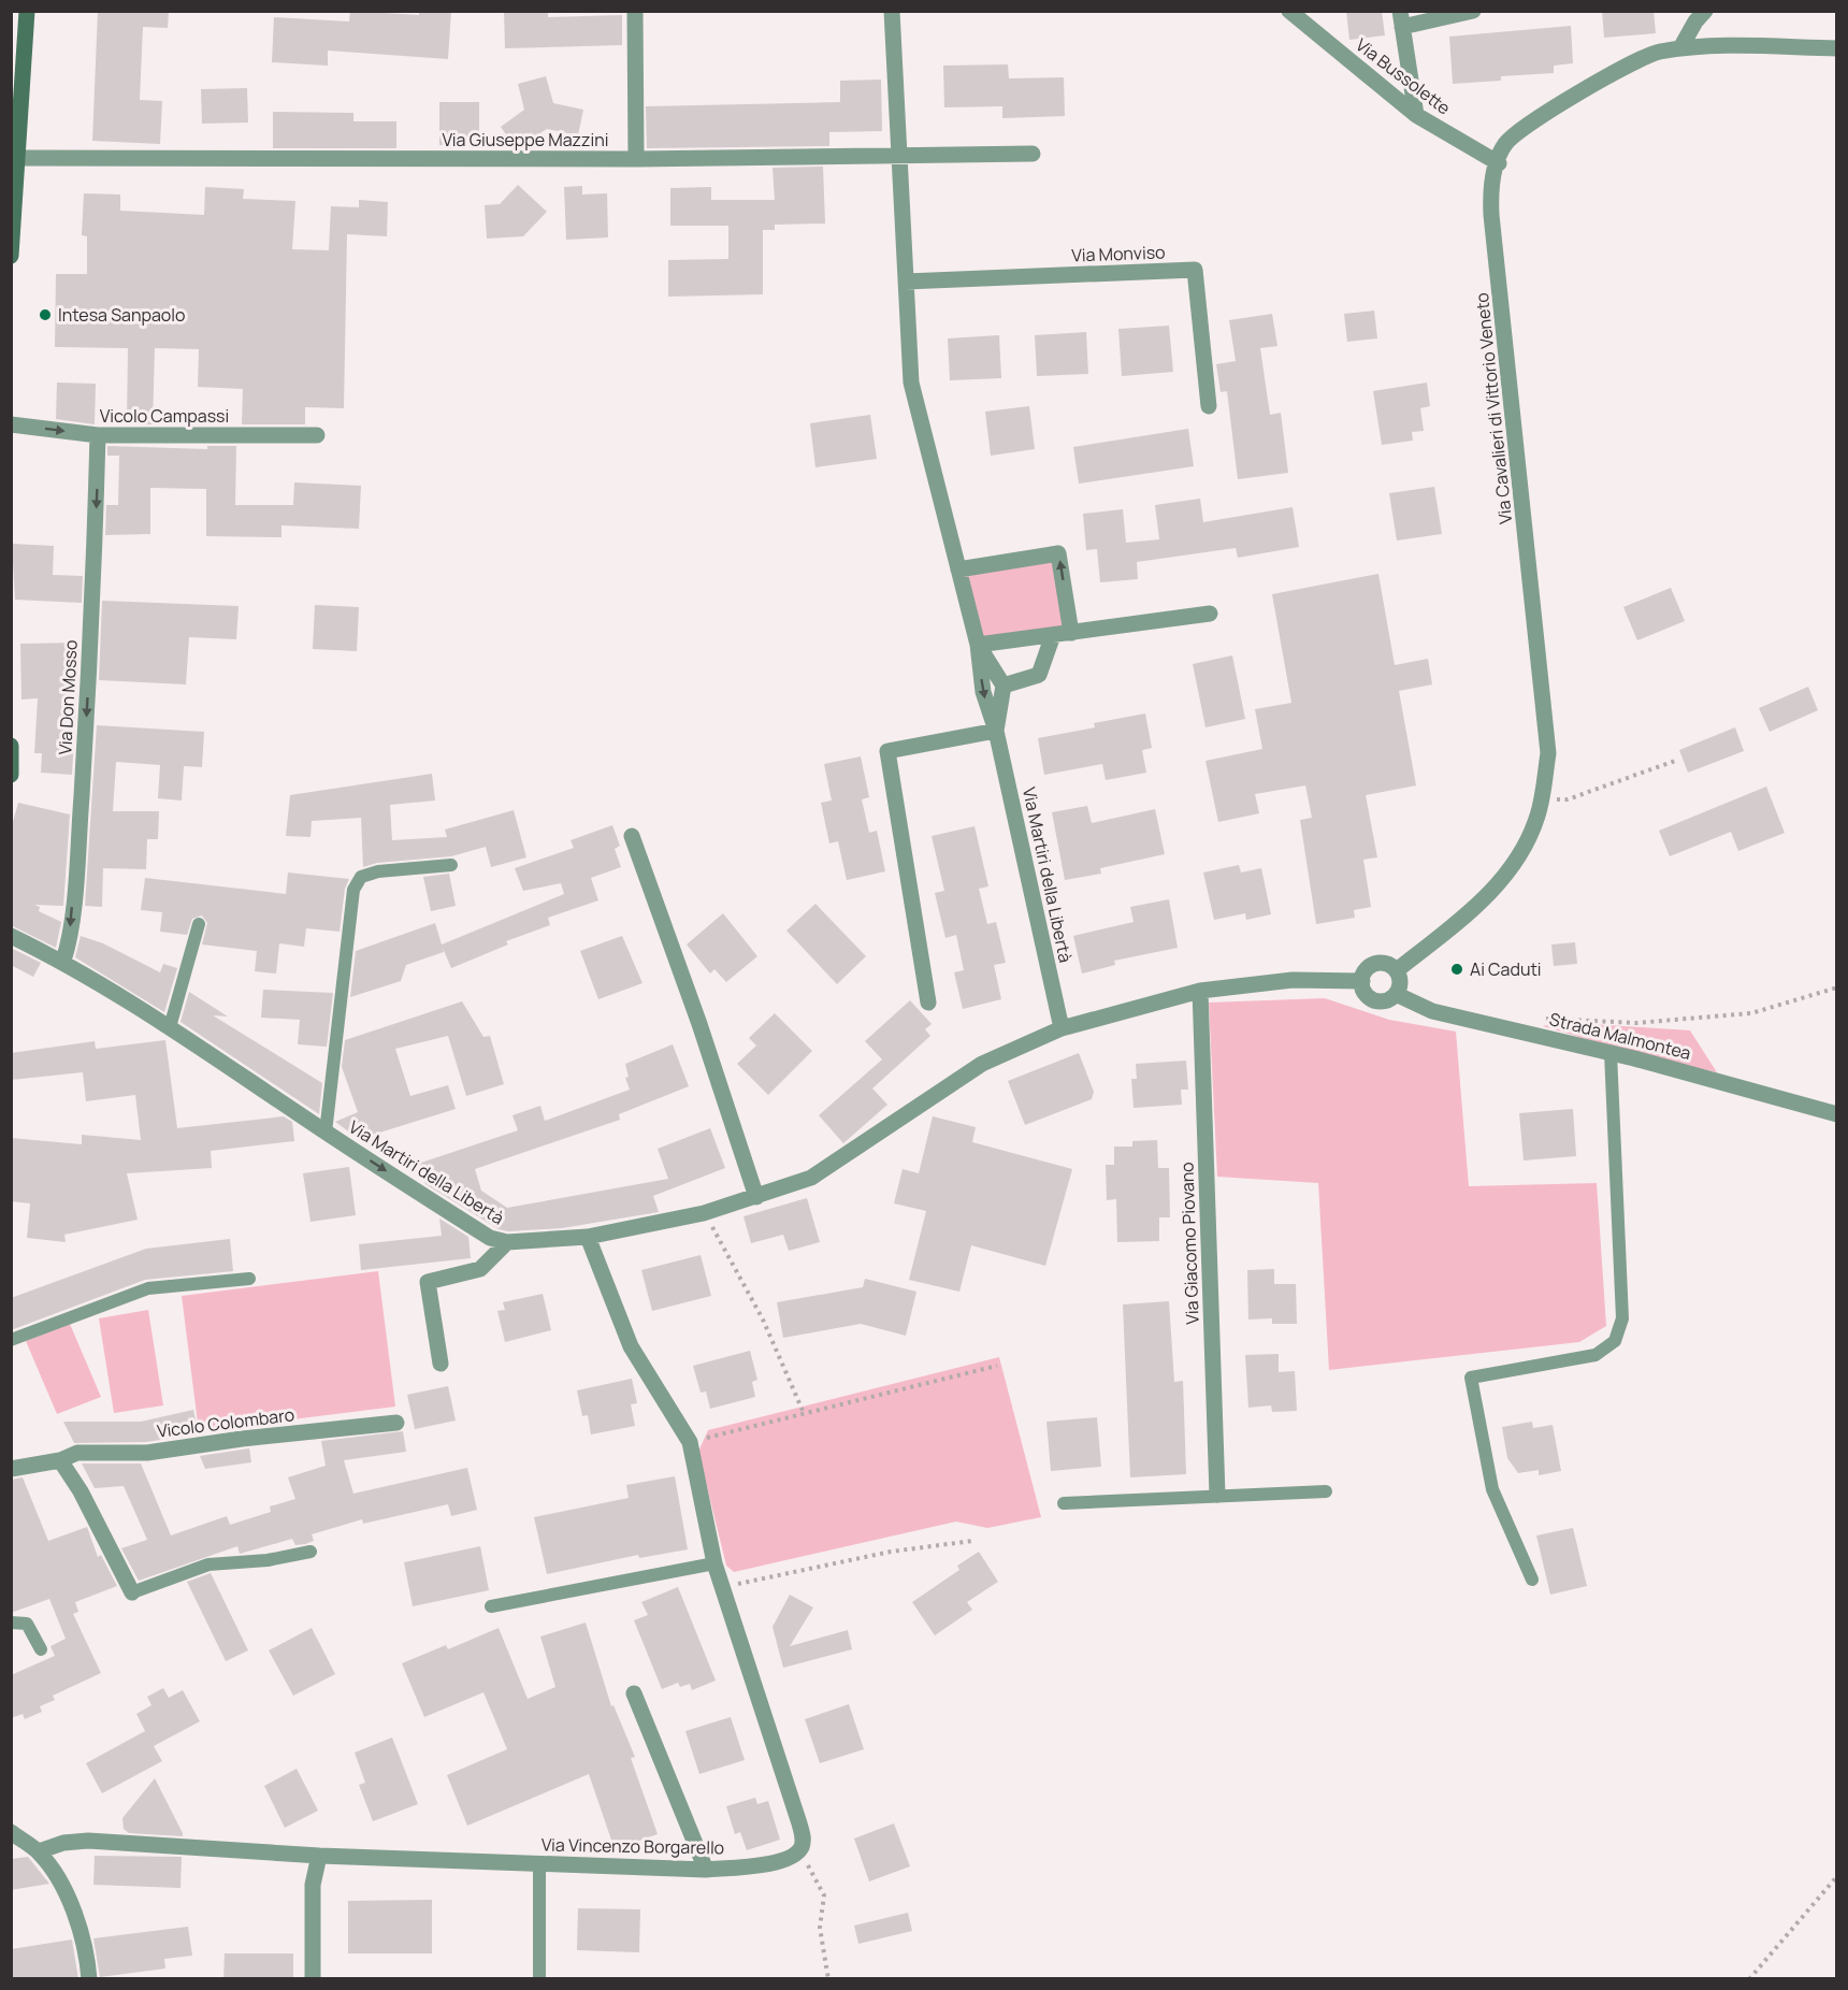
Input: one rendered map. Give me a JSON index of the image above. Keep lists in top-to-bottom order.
{
  "streets": {
    "street": [
      "Via Bussolette",
      "Via Giuseppe Mazzini",
      "Via Monviso",
      "Via Cavalieri di Vittorio Veneto",
      "Vicolo Campassi",
      "Via Don Mosso",
      "Via Martiri della Libertà",
      "Strada Malmontea",
      "Via Giacomo Piovano",
      "Vicolo Colombaro",
      "Via Vincenzo Borgarello"
    ]
  },
  "crossings": [
    ["Via Bussolette", "Via Cavalieri di Vittorio Veneto"],
    ["Via Cavalieri di Vittorio Veneto", "Via Martiri della Libertà"],
    ["Via Cavalieri di Vittorio Veneto", "Strada Malmontea"],
    ["Vicolo Campassi", "Via Don Mosso"],
    ["Via Don Mosso", "Via Martiri della Libertà"],
    ["Via Martiri della Libertà", "Strada Malmontea"],
    ["Via Martiri della Libertà", "Via Giacomo Piovano"]
  ],
  "one_way": ["Via Don Mosso"],
  "places": ["Intesa Sanpaolo", "Ai Caduti"]
}
